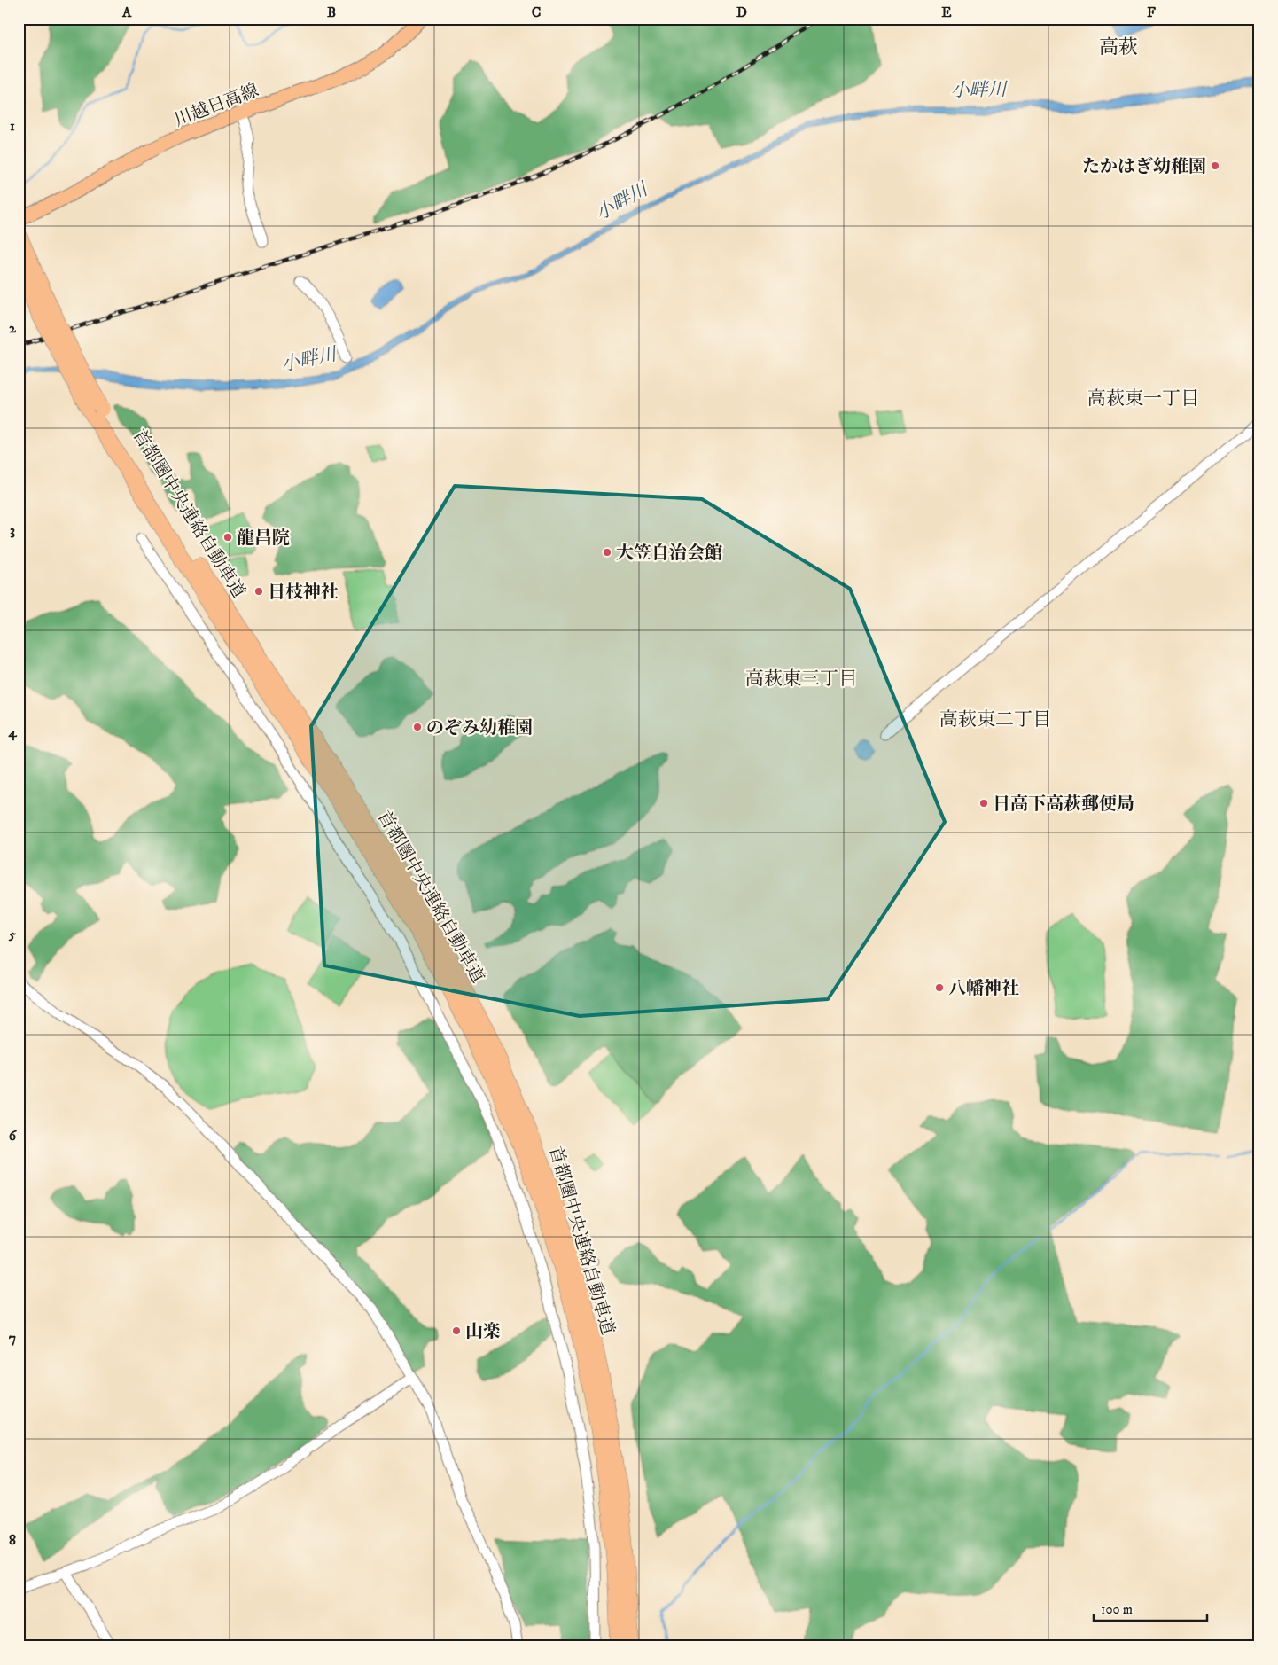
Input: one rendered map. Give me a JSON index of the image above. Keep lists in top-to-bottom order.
{
  "streets": {
    "highway": ["首都圏中央連絡自動車道"],
    "main road": ["川越日高線"]
  },
  "districts": [
    "高萩",
    "高萩東一丁目",
    "高萩東三丁目",
    "高萩東二丁目"
  ],
  "water": ["小畔川"],
  "places": [
    "たかはぎ幼稚園",
    "龍昌院",
    "大笠自治会館",
    "日枝神社",
    "のぞみ幼稚園",
    "日高下高萩郵便局",
    "八幡神社",
    "山楽"
  ],
  "scale_bar": "100 m",
  "grid": {
    "columns": [
      "A",
      "B",
      "C",
      "D",
      "E",
      "F"
    ],
    "rows": [
      "1",
      "2",
      "3",
      "4",
      "5",
      "6",
      "7",
      "8"
    ]
  }
}
